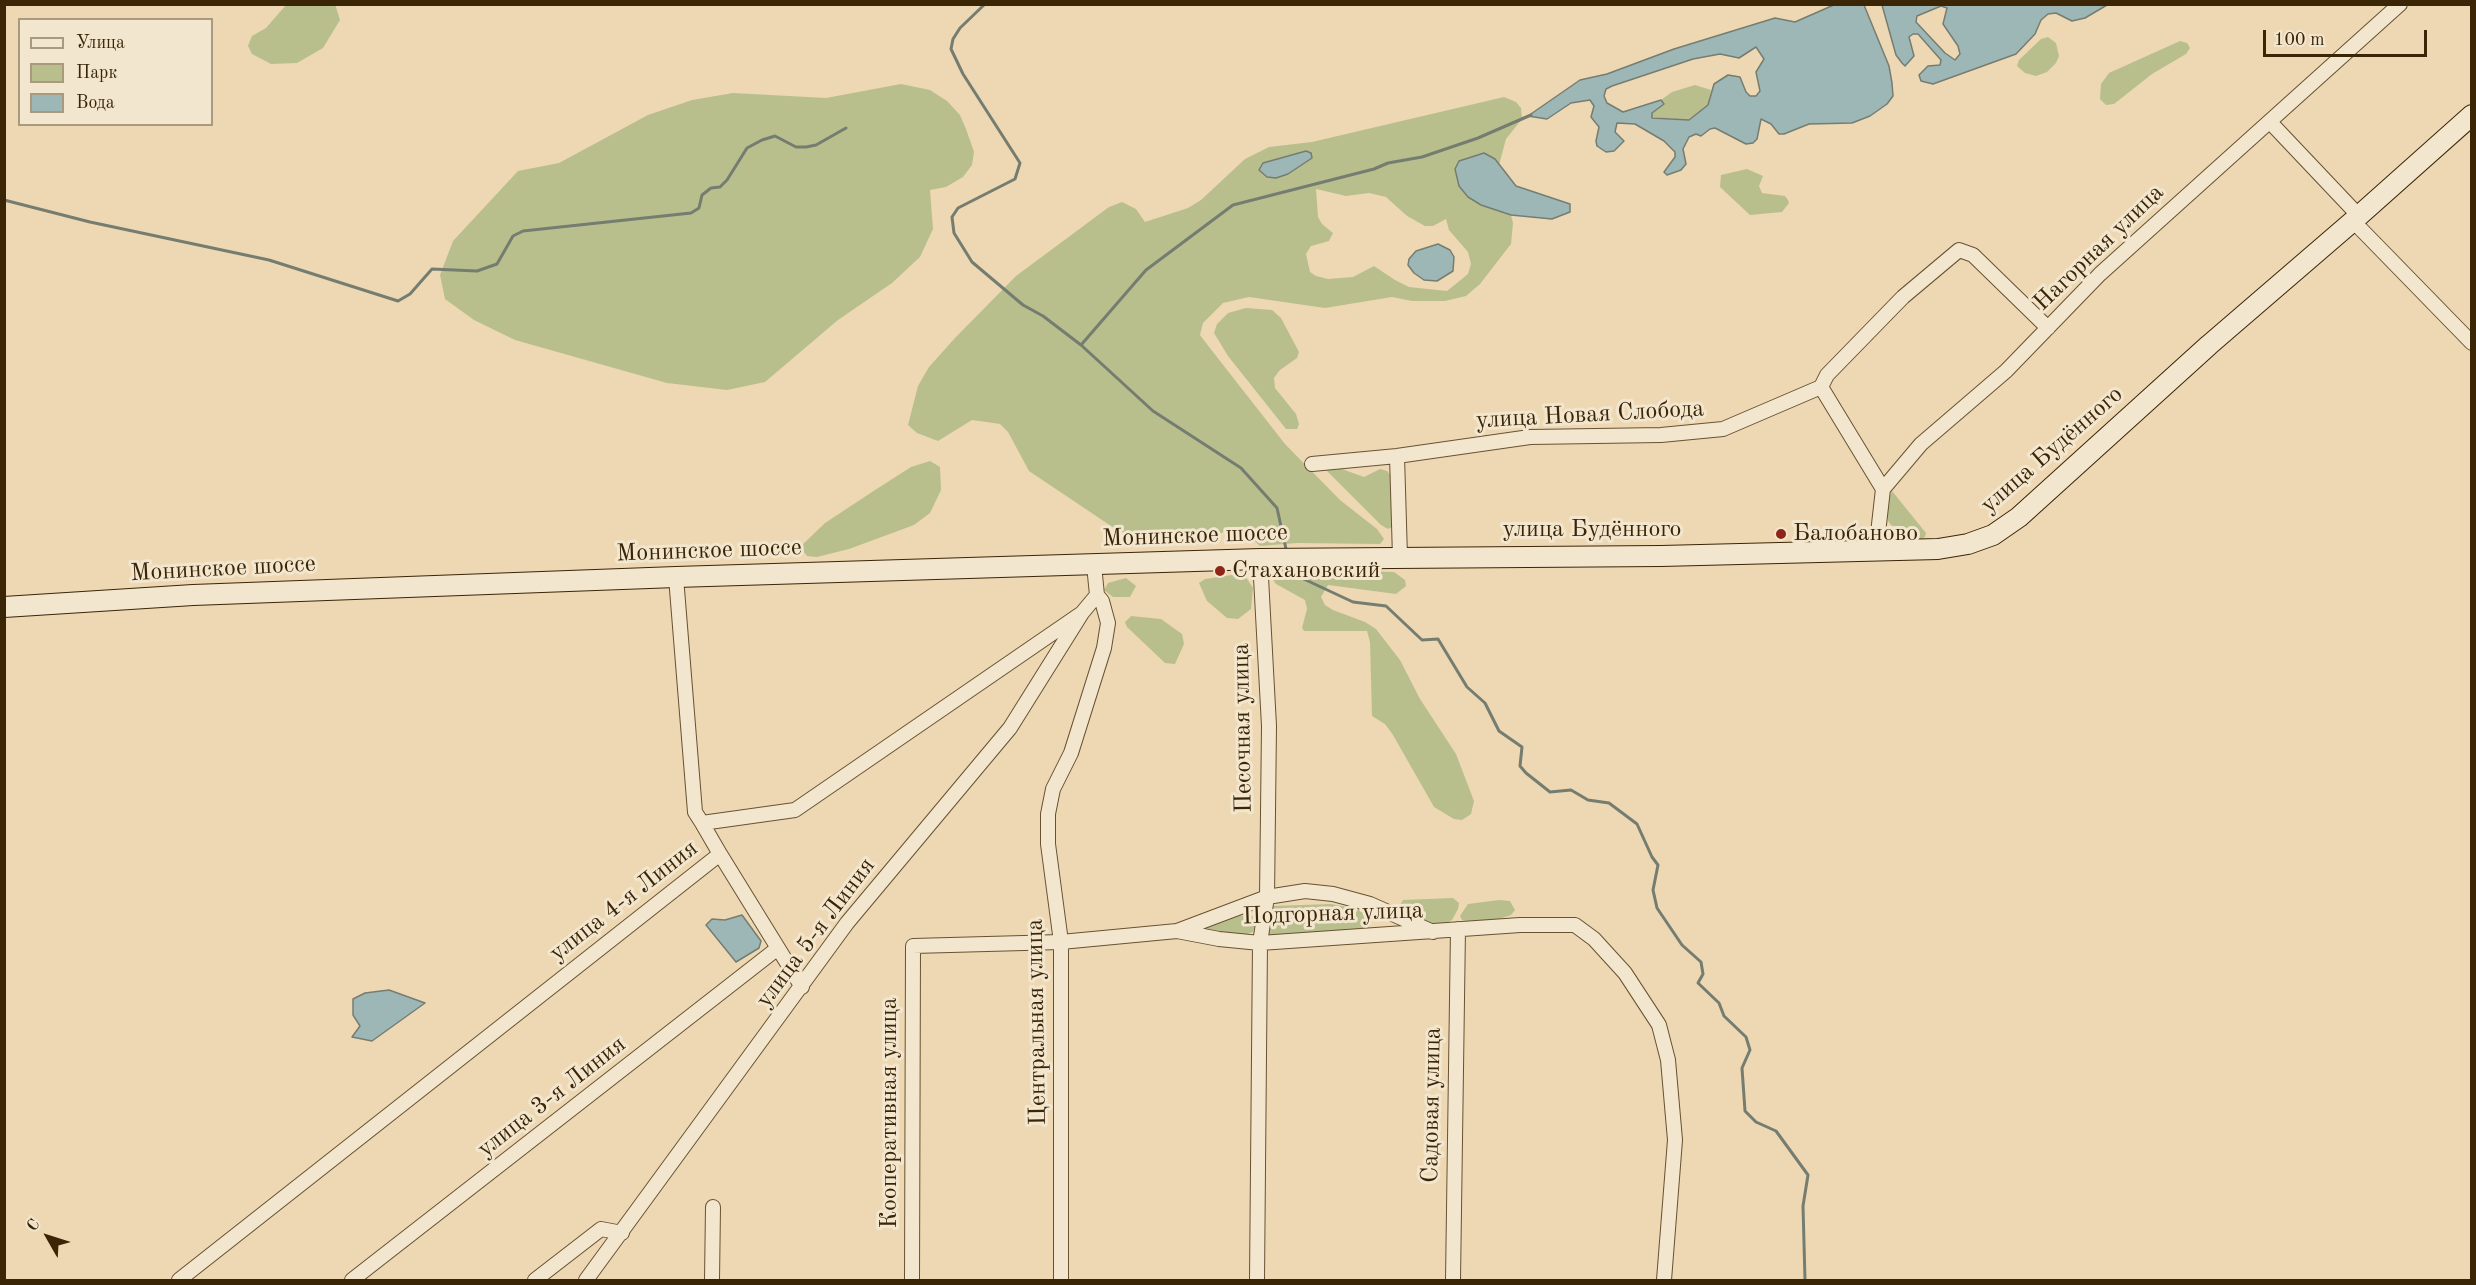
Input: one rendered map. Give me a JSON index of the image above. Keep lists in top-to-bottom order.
{
  "streets": {
    "main road": ["улица Будённого", "Монинское шоссе"],
    "street": [
      "Нагорная улица",
      "улица Новая Слобода",
      "Песочная улица",
      "улица 4-я Линия",
      "Подгорная улица",
      "улица 5-я Линия",
      "Центральная улица",
      "улица 3-я Линия",
      "Садовая улица",
      "Кооперативная улица"
    ]
  },
  "crossings": [
    ["улица Будённого", "Монинское шоссе"],
    ["Монинское шоссе", "Песочная улица"],
    ["Монинское шоссе", "Центральная улица"],
    ["Песочная улица", "Подгорная улица"],
    ["улица 4-я Линия", "улица 5-я Линия"],
    ["Подгорная улица", "Центральная улица"],
    ["Подгорная улица", "Садовая улица"],
    ["Подгорная улица", "Кооперативная улица"]
  ],
  "places": ["Балобаново", "Стахановский"],
  "legend": ["Улица", "Парк", "Вода"],
  "scale_bar": "100 m",
  "north": "top left"
}
